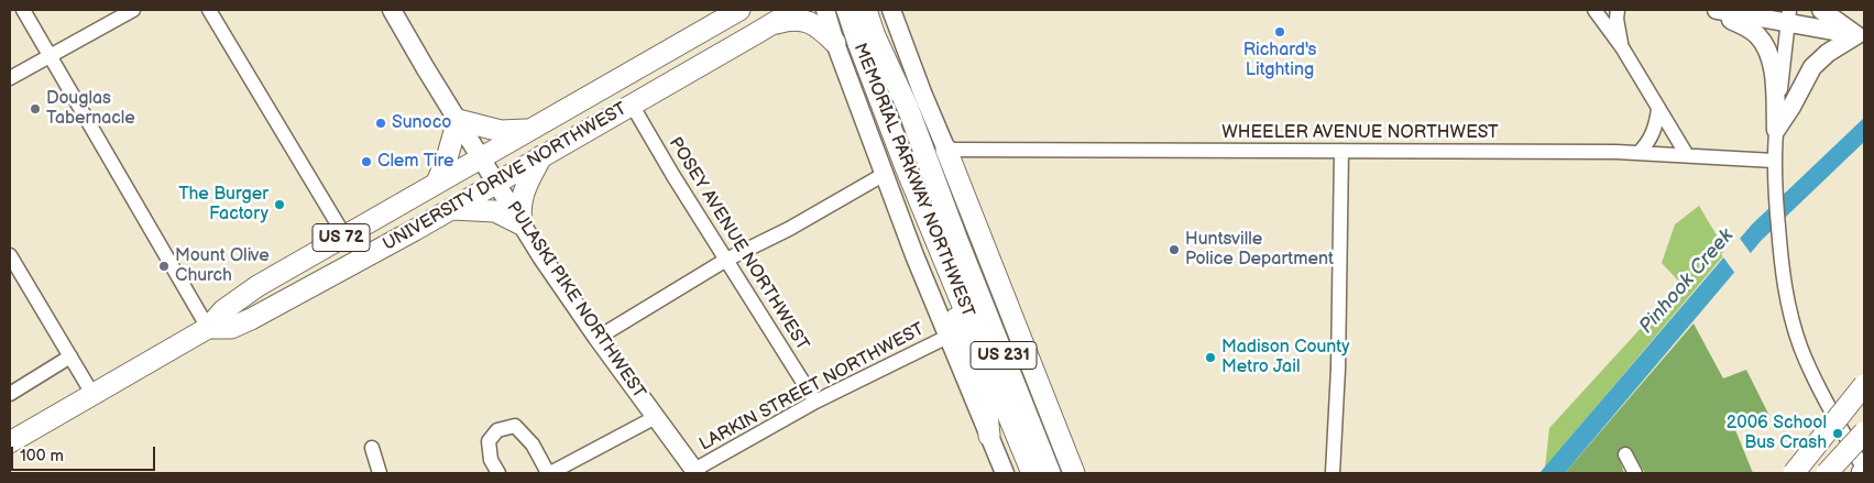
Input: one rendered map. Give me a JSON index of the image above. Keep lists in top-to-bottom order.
{
  "streets": {
    "highway": [
      "UNIVERSITY DRIVE NORTHWEST",
      "MEMORIAL PARKWAY NORTHWEST",
      "US 72",
      "US 231"
    ],
    "main road": ["PULASKI PIKE NORTHWEST"],
    "street": ["WHEELER AVENUE NORTHWEST", "POSEY AVENUE NORTHWEST", "LARKIN STREET NORTHWEST"]
  },
  "crossings": [
    ["UNIVERSITY DRIVE NORTHWEST", "POSEY AVENUE NORTHWEST"],
    ["UNIVERSITY DRIVE NORTHWEST", "PULASKI PIKE NORTHWEST"],
    ["POSEY AVENUE NORTHWEST", "LARKIN STREET NORTHWEST"],
    ["PULASKI PIKE NORTHWEST", "LARKIN STREET NORTHWEST"]
  ],
  "water": ["Pinhook Creek"],
  "places": [
    "Richard's Litghting",
    "Douglas Tabernacle",
    "Sunoco",
    "Clem Tire",
    "The Burger Factory",
    "Huntsville Police Department",
    "Mount Olive Church",
    "Madison County Metro Jail",
    "2006 School Bus Crash"
  ],
  "scale_bar": "100 m"
}
